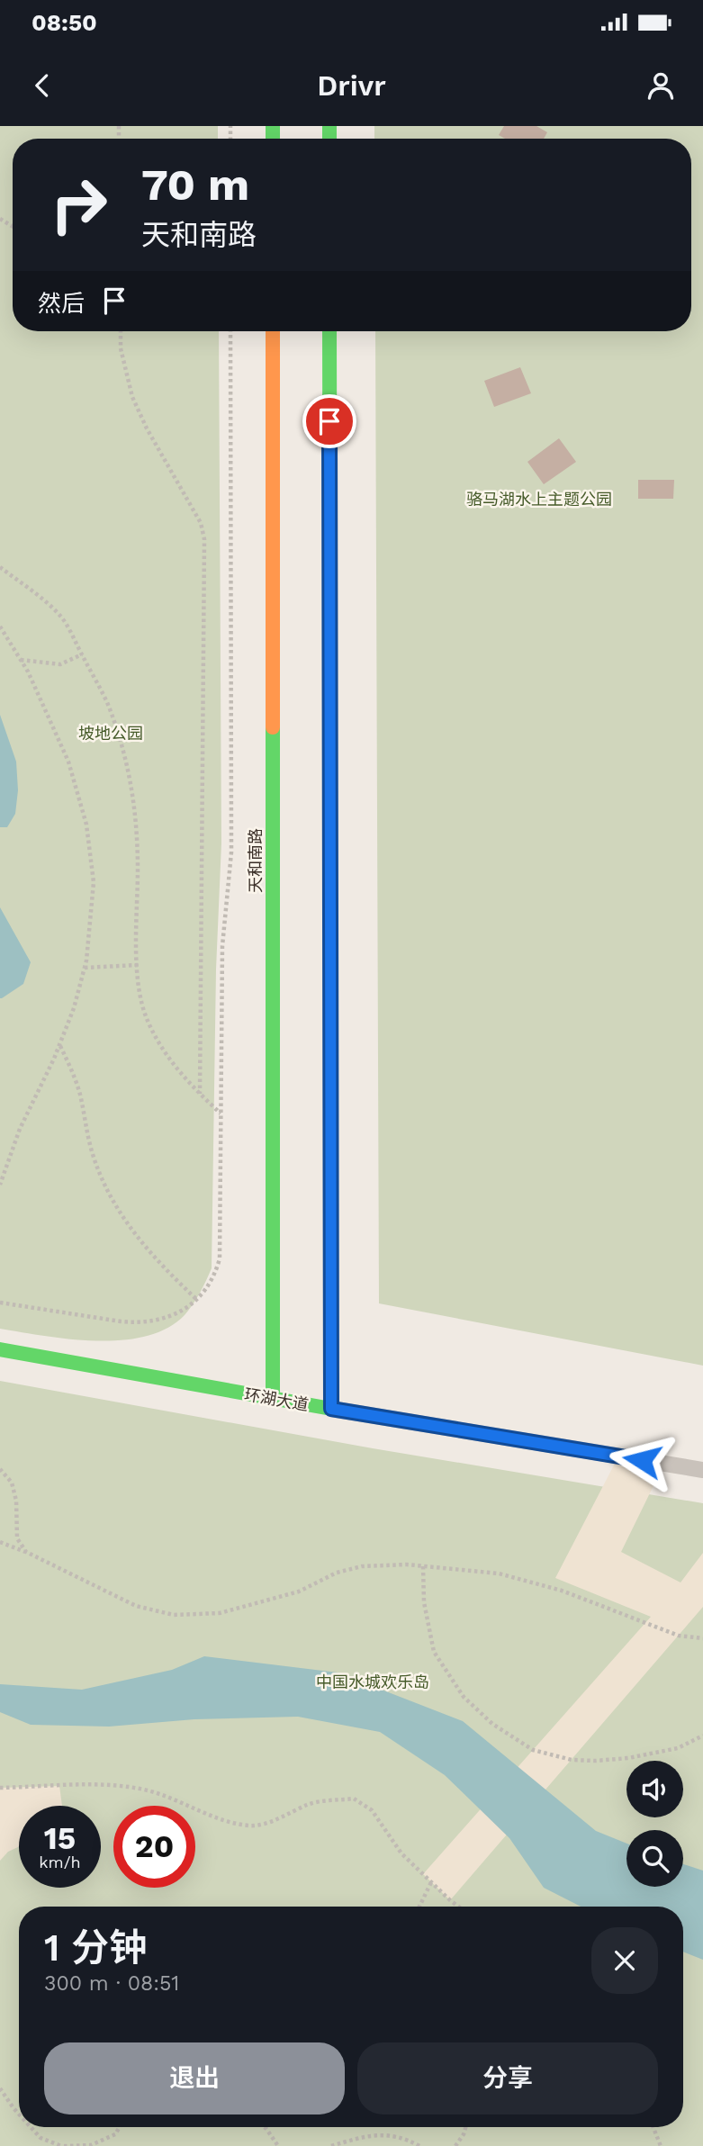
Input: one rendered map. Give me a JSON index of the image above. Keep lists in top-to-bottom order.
{
  "streets": {
    "street": ["天和南路", "环湖大道"]
  },
  "crossings": [
    ["天和南路", "环湖大道"]
  ],
  "parks": ["骆马湖水上主题公园", "坡地公园", "中国水城欢乐岛"],
  "page": {
    "status": "08:50",
    "header": "Drivr",
    "turn": ["70 m", "天和南路"],
    "then": "然后",
    "speed": "15 km/h",
    "limit": "20",
    "heading": ["1 分钟", "300 m · 08:51"],
    "buttons": ["退出", "分享"]
  }
}
